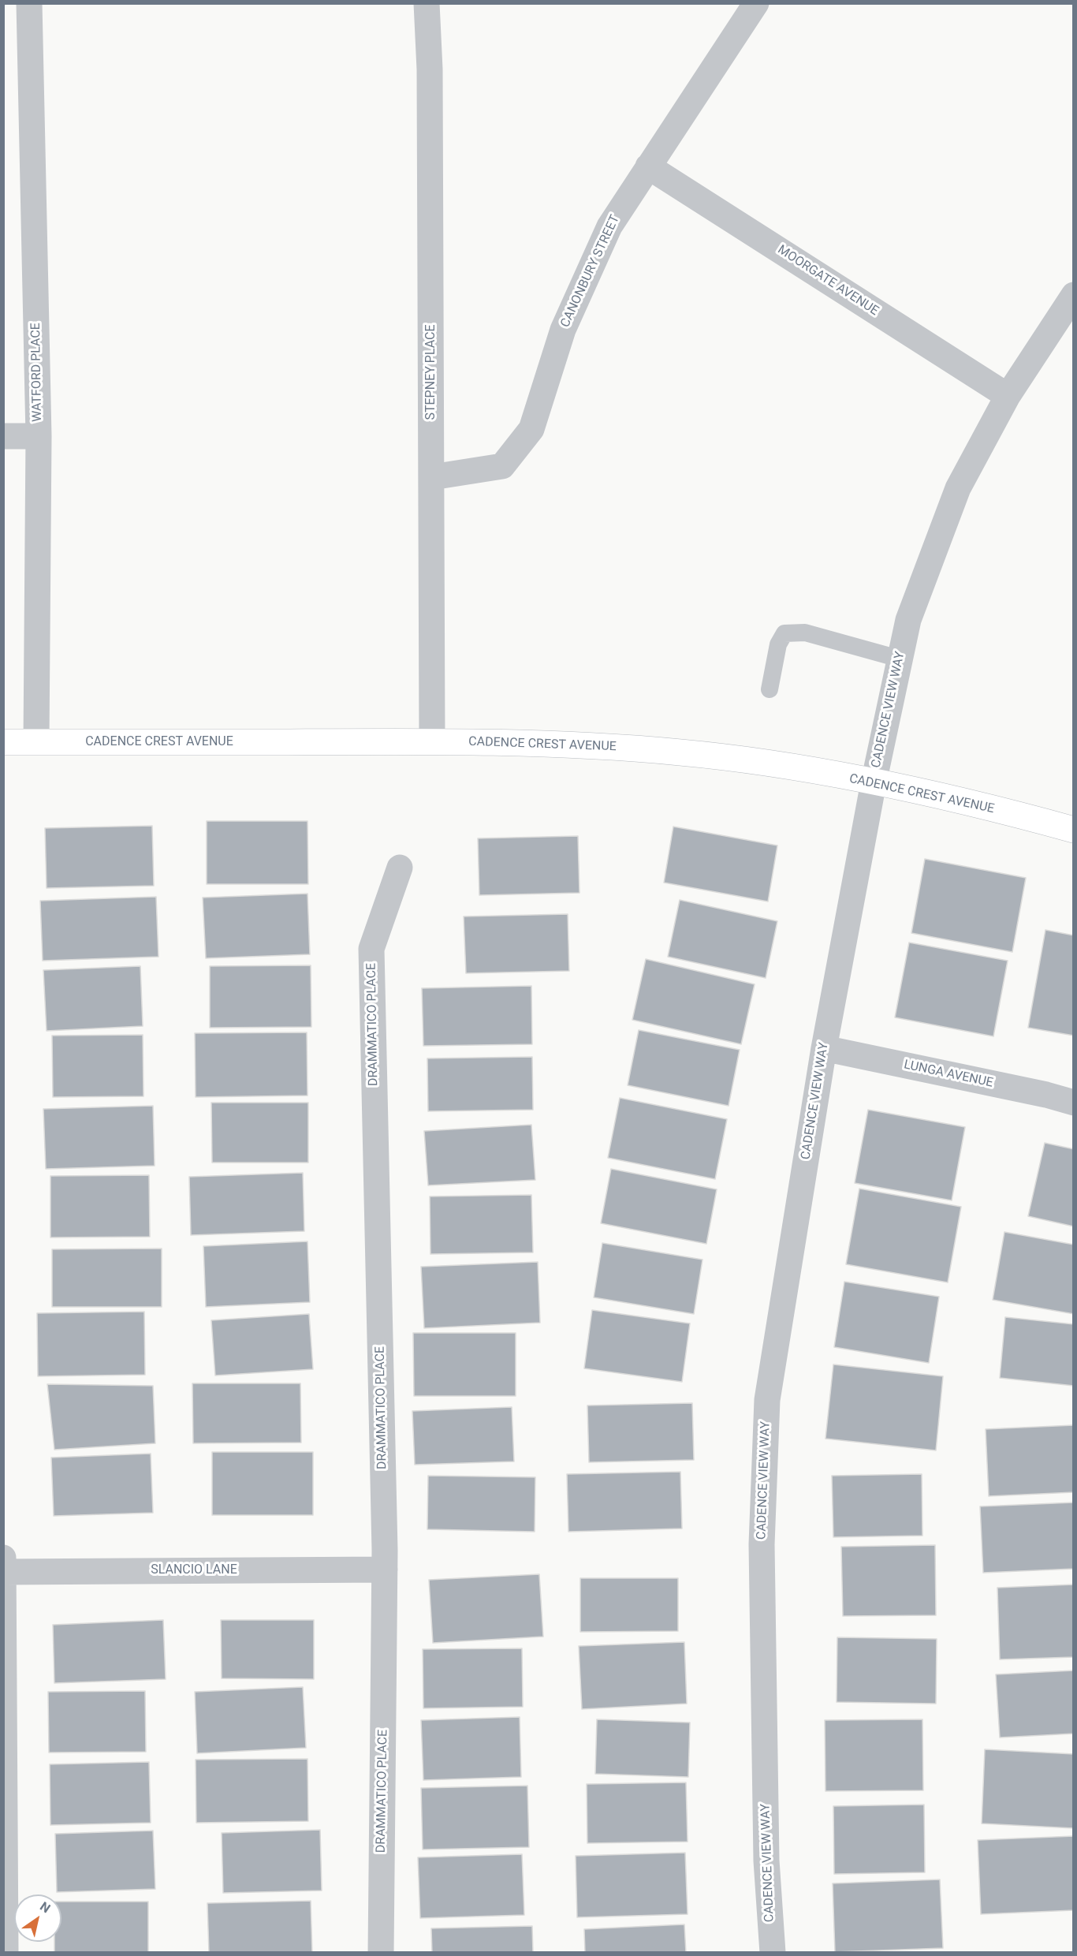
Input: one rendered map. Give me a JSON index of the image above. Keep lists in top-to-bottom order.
{
  "streets": {
    "street": [
      "CANONBURY STREET",
      "MOORGATE AVENUE",
      "WATFORD PLACE",
      "STEPNEY PLACE",
      "CADENCE VIEW WAY",
      "CADENCE CREST AVENUE",
      "DRAMMATICO PLACE",
      "LUNGA AVENUE",
      "SLANCIO LANE"
    ]
  },
  "crossings": [
    ["CANONBURY STREET", "MOORGATE AVENUE"],
    ["CANONBURY STREET", "STEPNEY PLACE"],
    ["MOORGATE AVENUE", "CADENCE VIEW WAY"],
    ["WATFORD PLACE", "CADENCE CREST AVENUE"],
    ["STEPNEY PLACE", "CADENCE CREST AVENUE"],
    ["CADENCE VIEW WAY", "CADENCE CREST AVENUE"],
    ["CADENCE VIEW WAY", "LUNGA AVENUE"],
    ["DRAMMATICO PLACE", "SLANCIO LANE"]
  ],
  "north": "top right"
}
